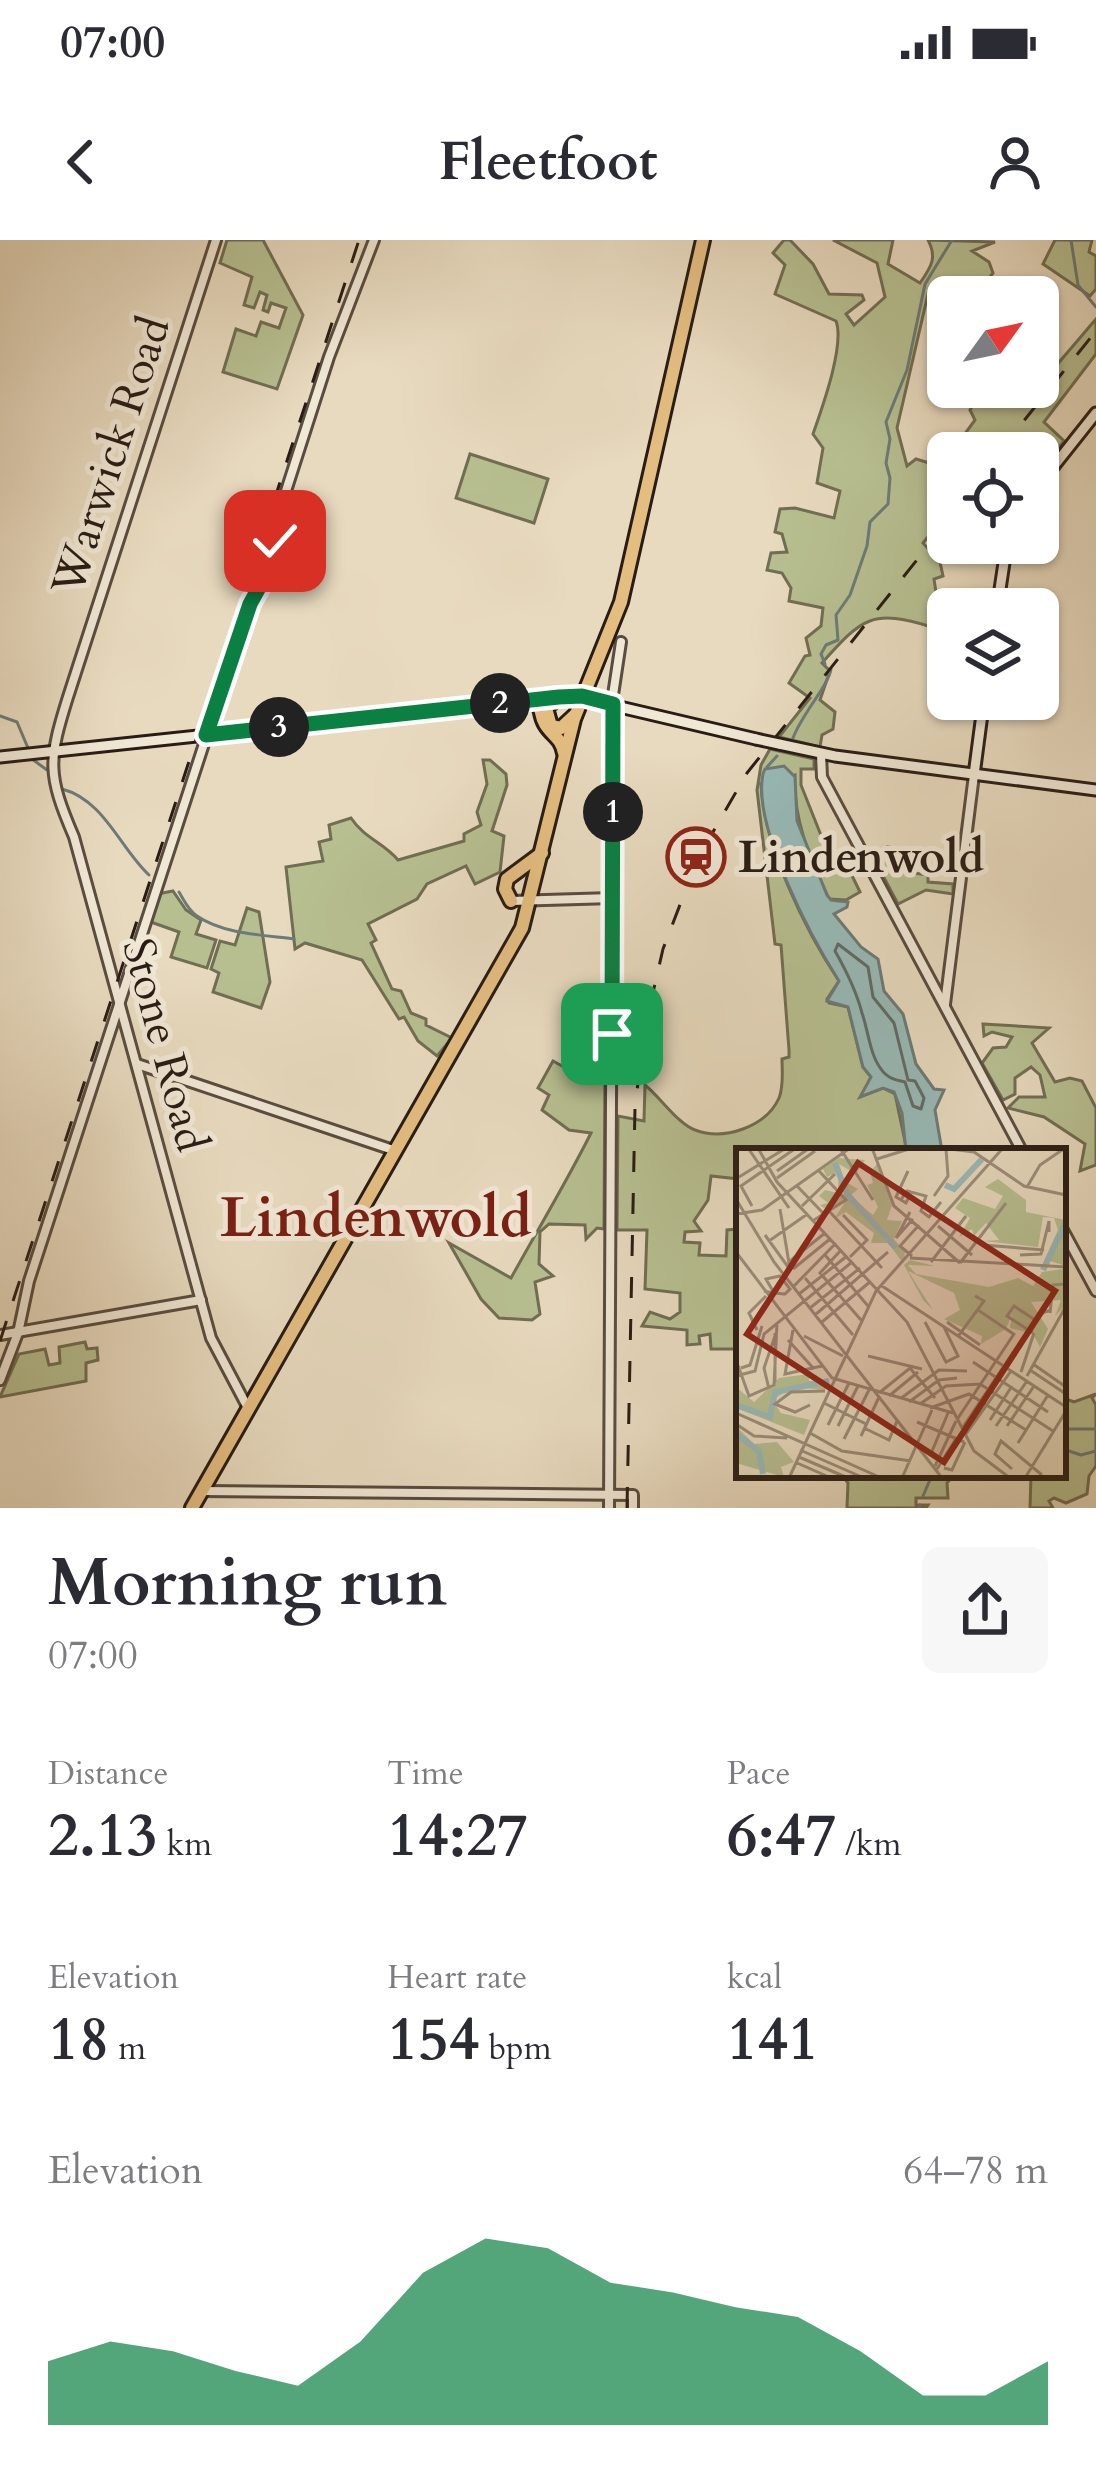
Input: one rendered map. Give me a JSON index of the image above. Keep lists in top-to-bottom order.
{
  "streets": {
    "street": ["Warwick Road", "Stone Road"]
  },
  "crossings": [
    ["Warwick Road", "Stone Road"]
  ],
  "districts": ["Lindenwold"],
  "places": {
    "station": ["Lindenwold"]
  },
  "north": "top right",
  "page": {
    "status": "07:00",
    "header": "Fleetfoot",
    "pins": ["2", "3", "1"],
    "heading": ["Morning run", "07:00"],
    "stats": [
      ["Distance", "2.13 km"],
      ["Time", "14:27"],
      ["Pace", "6:47 /km"],
      ["Elevation", "18 m"],
      ["Heart rate", "154 bpm"],
      ["kcal", "141"]
    ],
    "chart": ["Elevation", "64–78 m"]
  }
}
